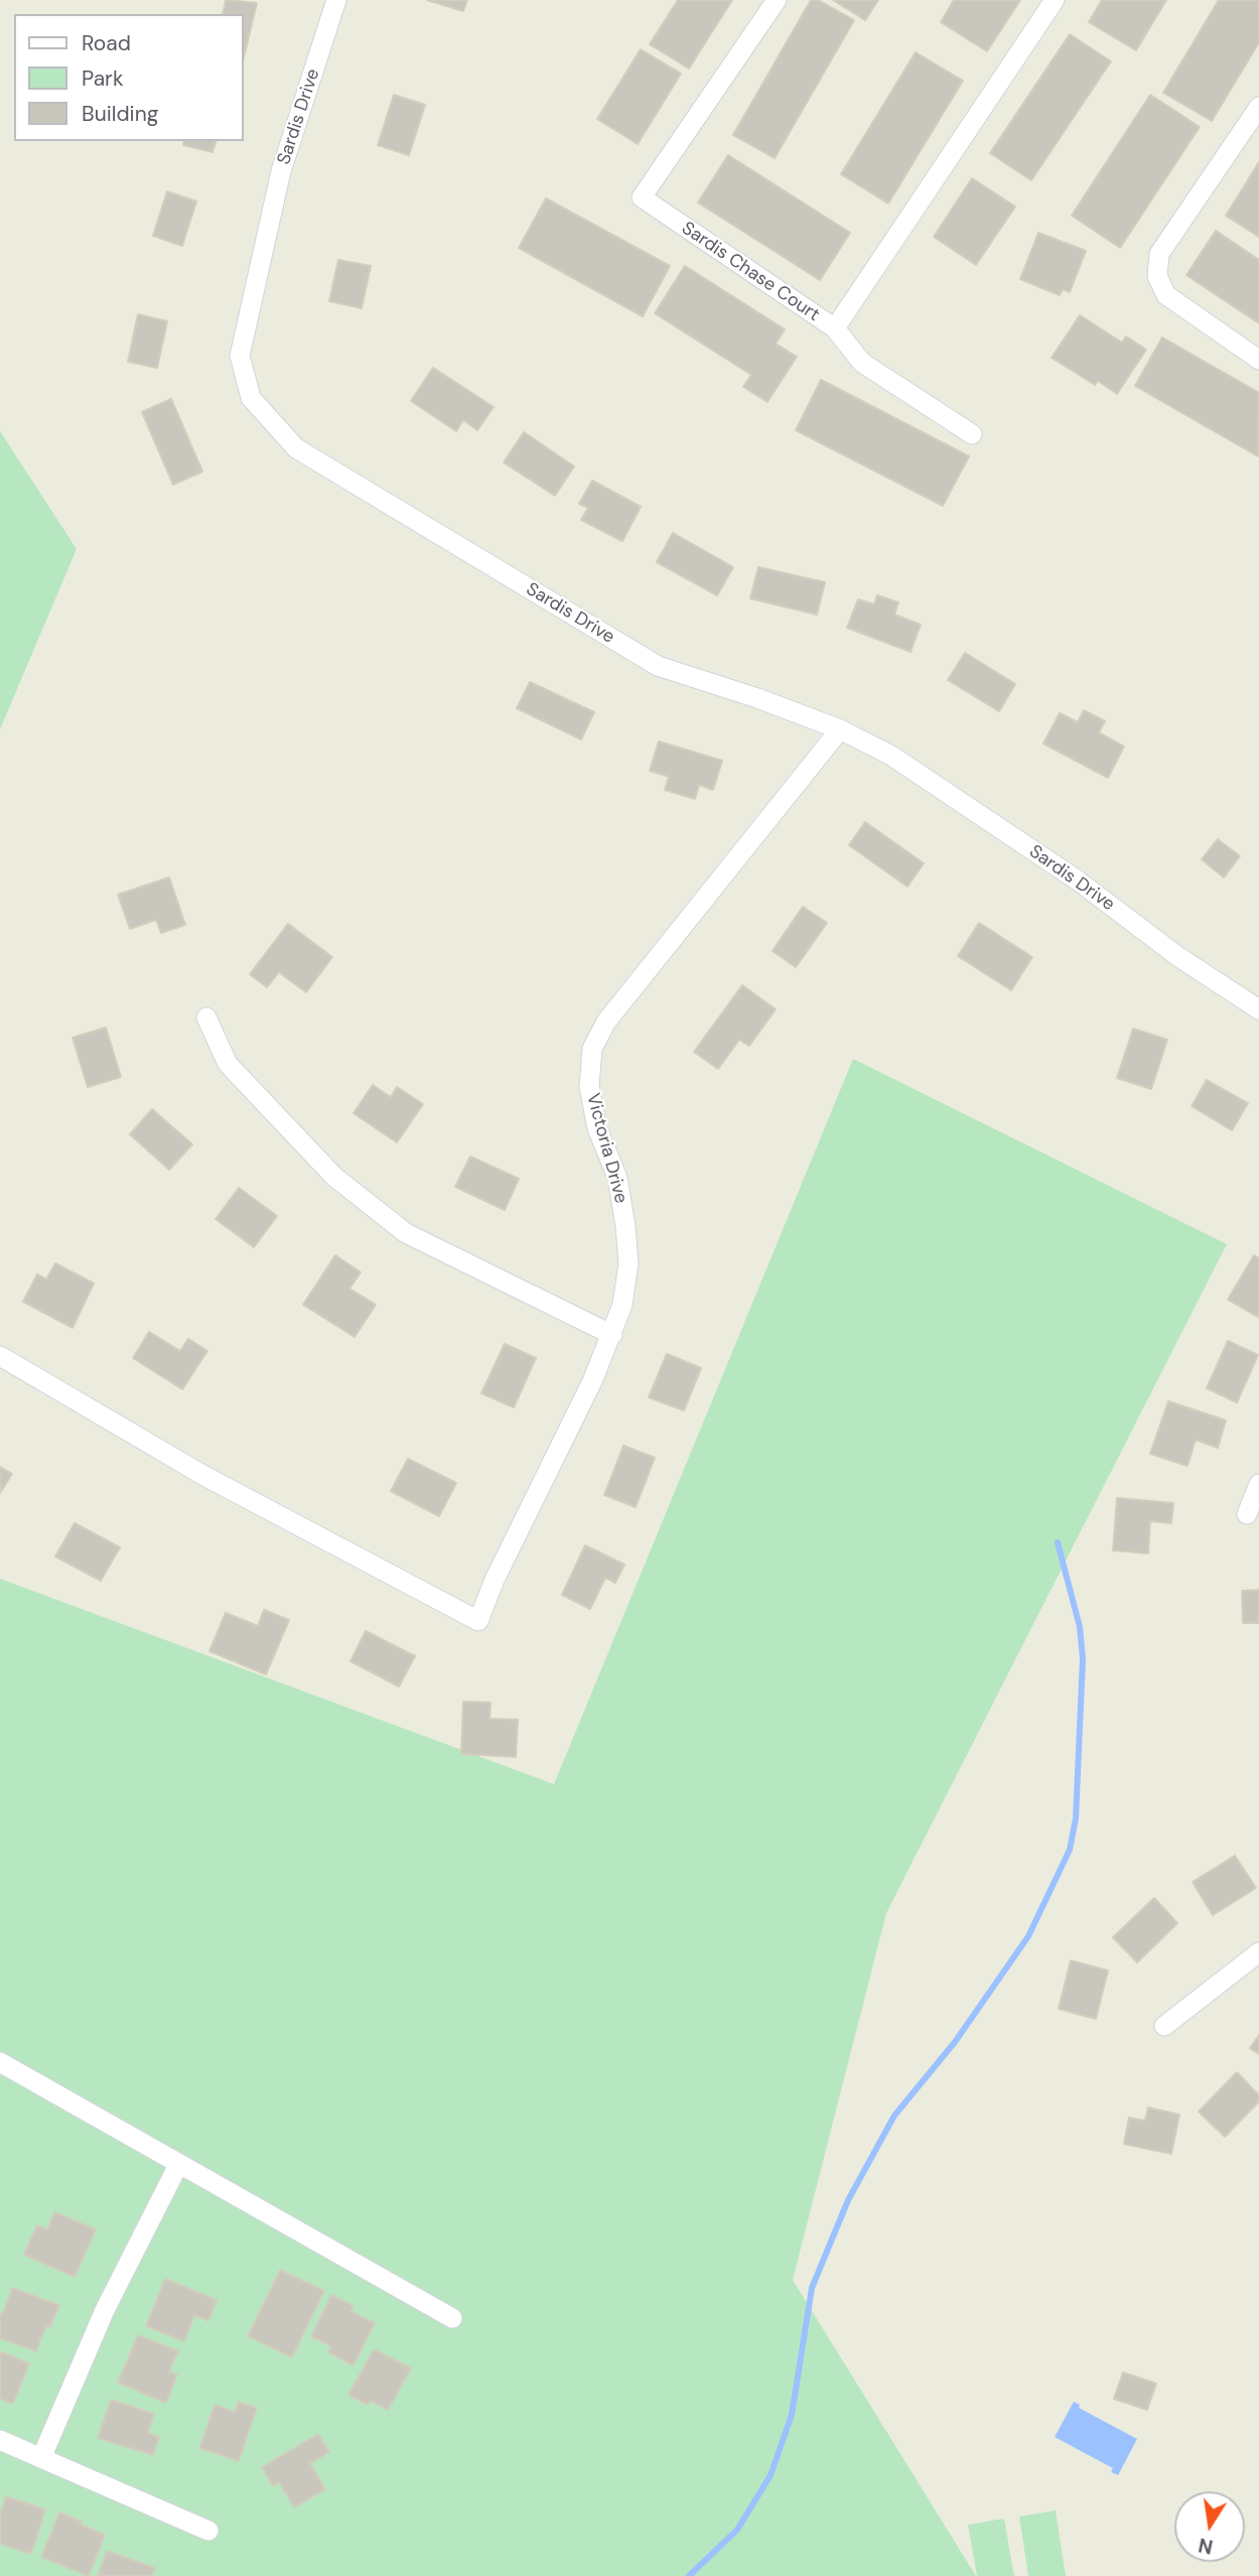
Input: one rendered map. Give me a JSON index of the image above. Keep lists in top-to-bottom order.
{
  "streets": {
    "street": ["Sardis Drive", "Sardis Chase Court", "Victoria Drive"]
  },
  "crossings": [
    ["Sardis Drive", "Victoria Drive"]
  ],
  "legend": ["Road", "Park", "Building"],
  "north": "bottom"
}
